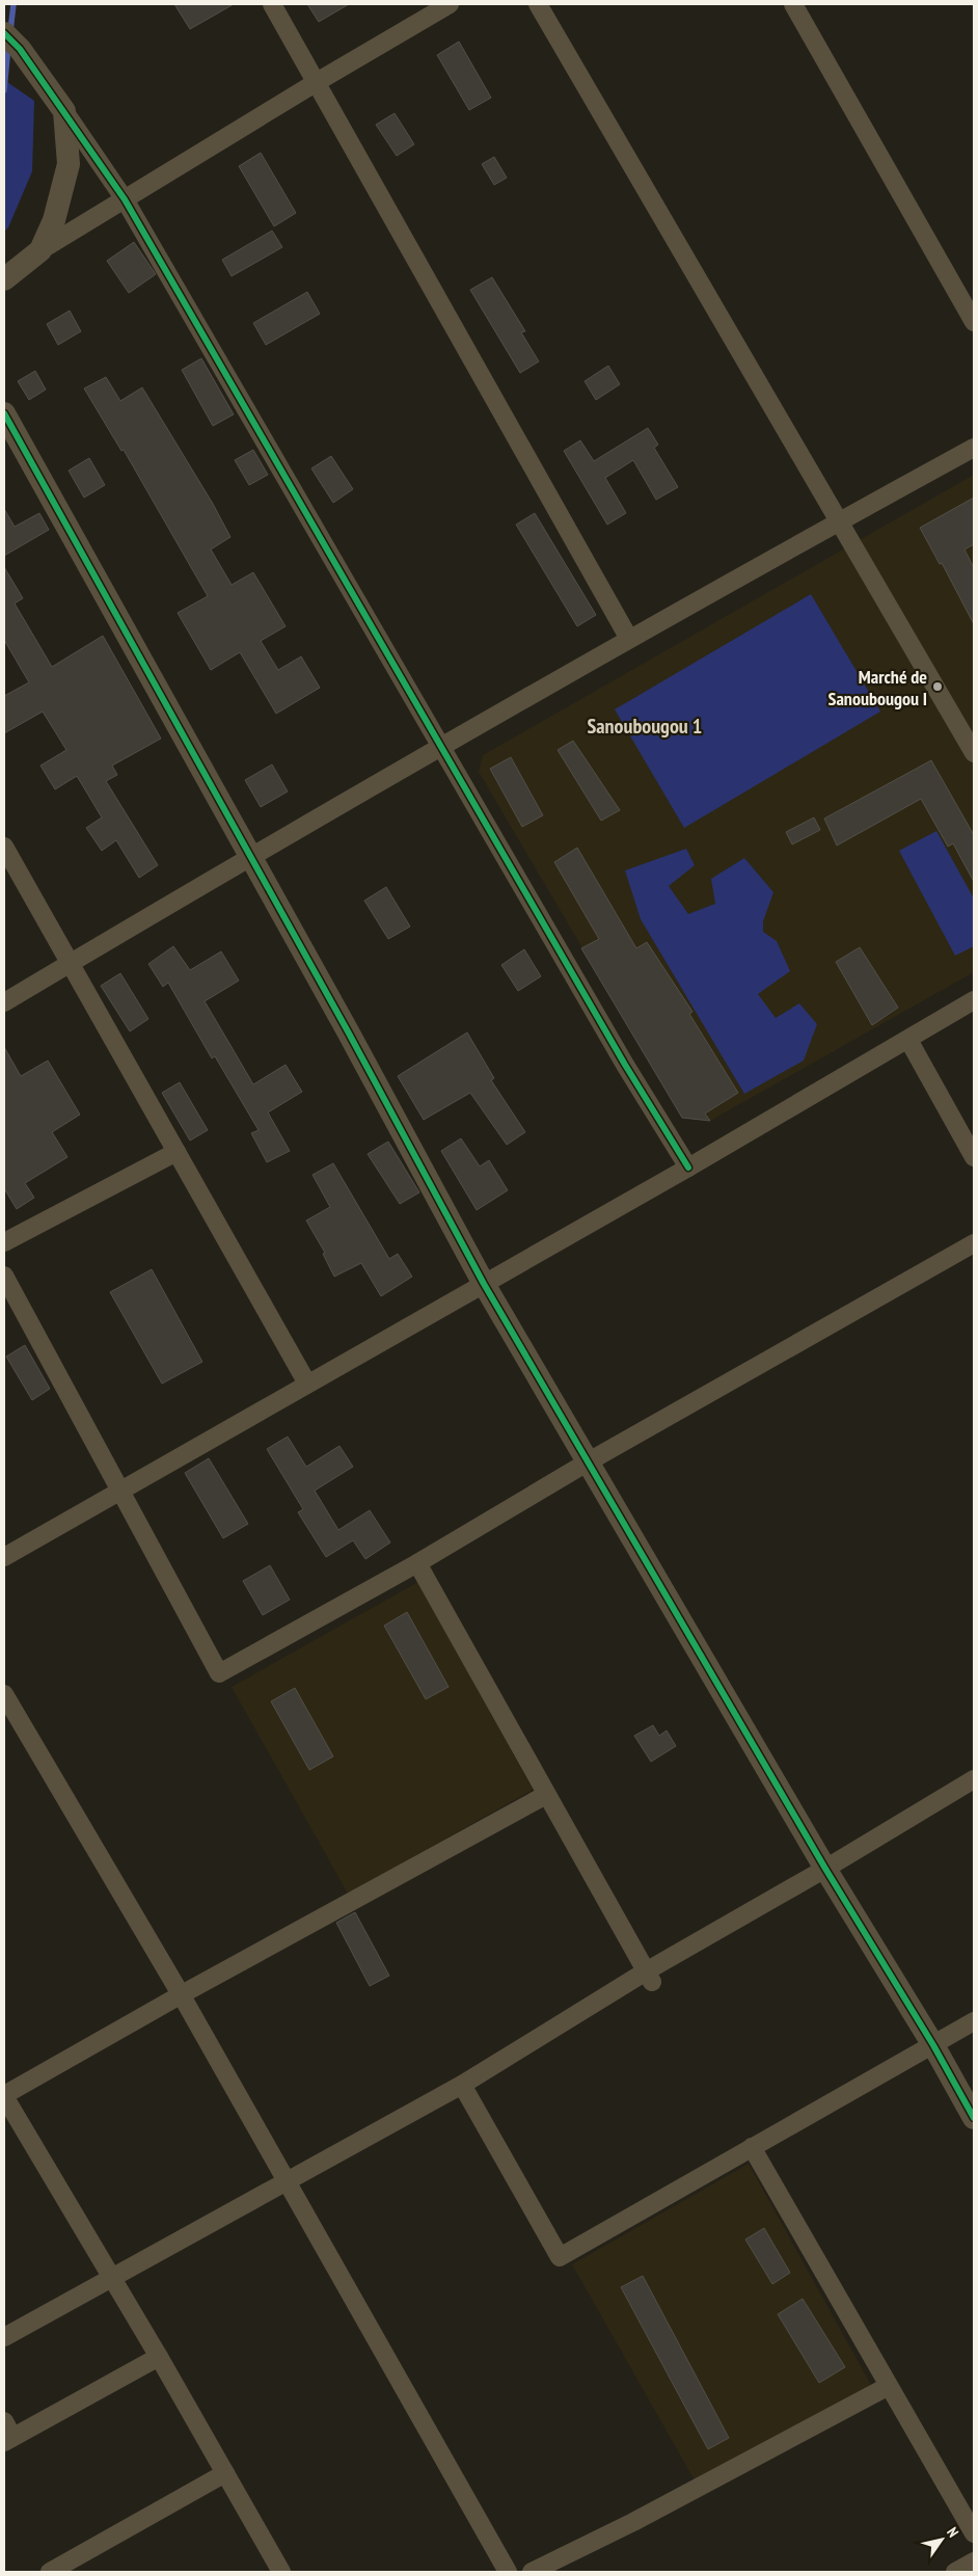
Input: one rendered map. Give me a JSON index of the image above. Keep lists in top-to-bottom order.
{
  "districts": ["Sanoubougou 1"],
  "places": ["Marché de Sanoubougou I"],
  "north": "top right"
}
